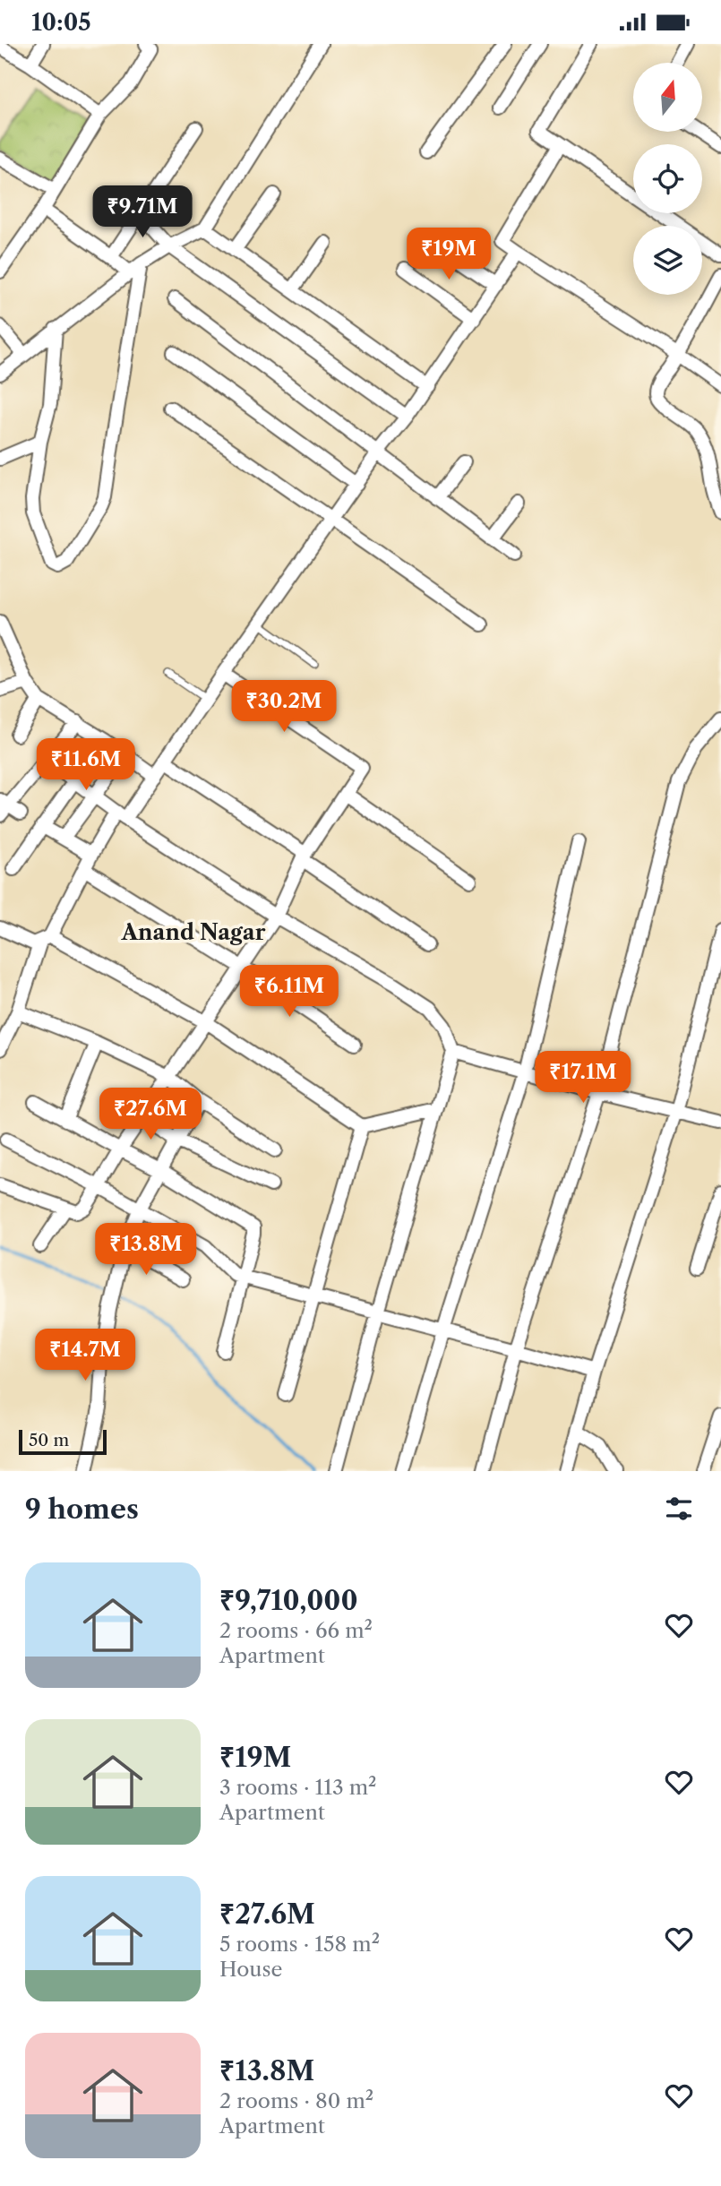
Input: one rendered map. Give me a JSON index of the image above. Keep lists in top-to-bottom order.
{
  "districts": ["Anand Nagar"],
  "scale_bar": "50 m",
  "north": "top",
  "page": {
    "status": "10:05",
    "price": [
      "₹9.71M",
      "₹19M",
      "₹30.2M",
      "₹11.6M",
      "₹6.11M",
      "₹17.1M",
      "₹27.6M",
      "₹13.8M",
      "₹14.7M"
    ],
    "scale": "50 m",
    "heading": "9 homes",
    "list": [
      {
        "name": "₹9,710,000",
        "note": "2 rooms · 66 m² · Apartment"
      },
      {
        "name": "₹19M",
        "note": "3 rooms · 113 m² · Apartment"
      },
      {
        "name": "₹27.6M",
        "note": "5 rooms · 158 m² · House"
      },
      {
        "name": "₹13.8M",
        "note": "2 rooms · 80 m² · Apartment"
      }
    ]
  }
}
